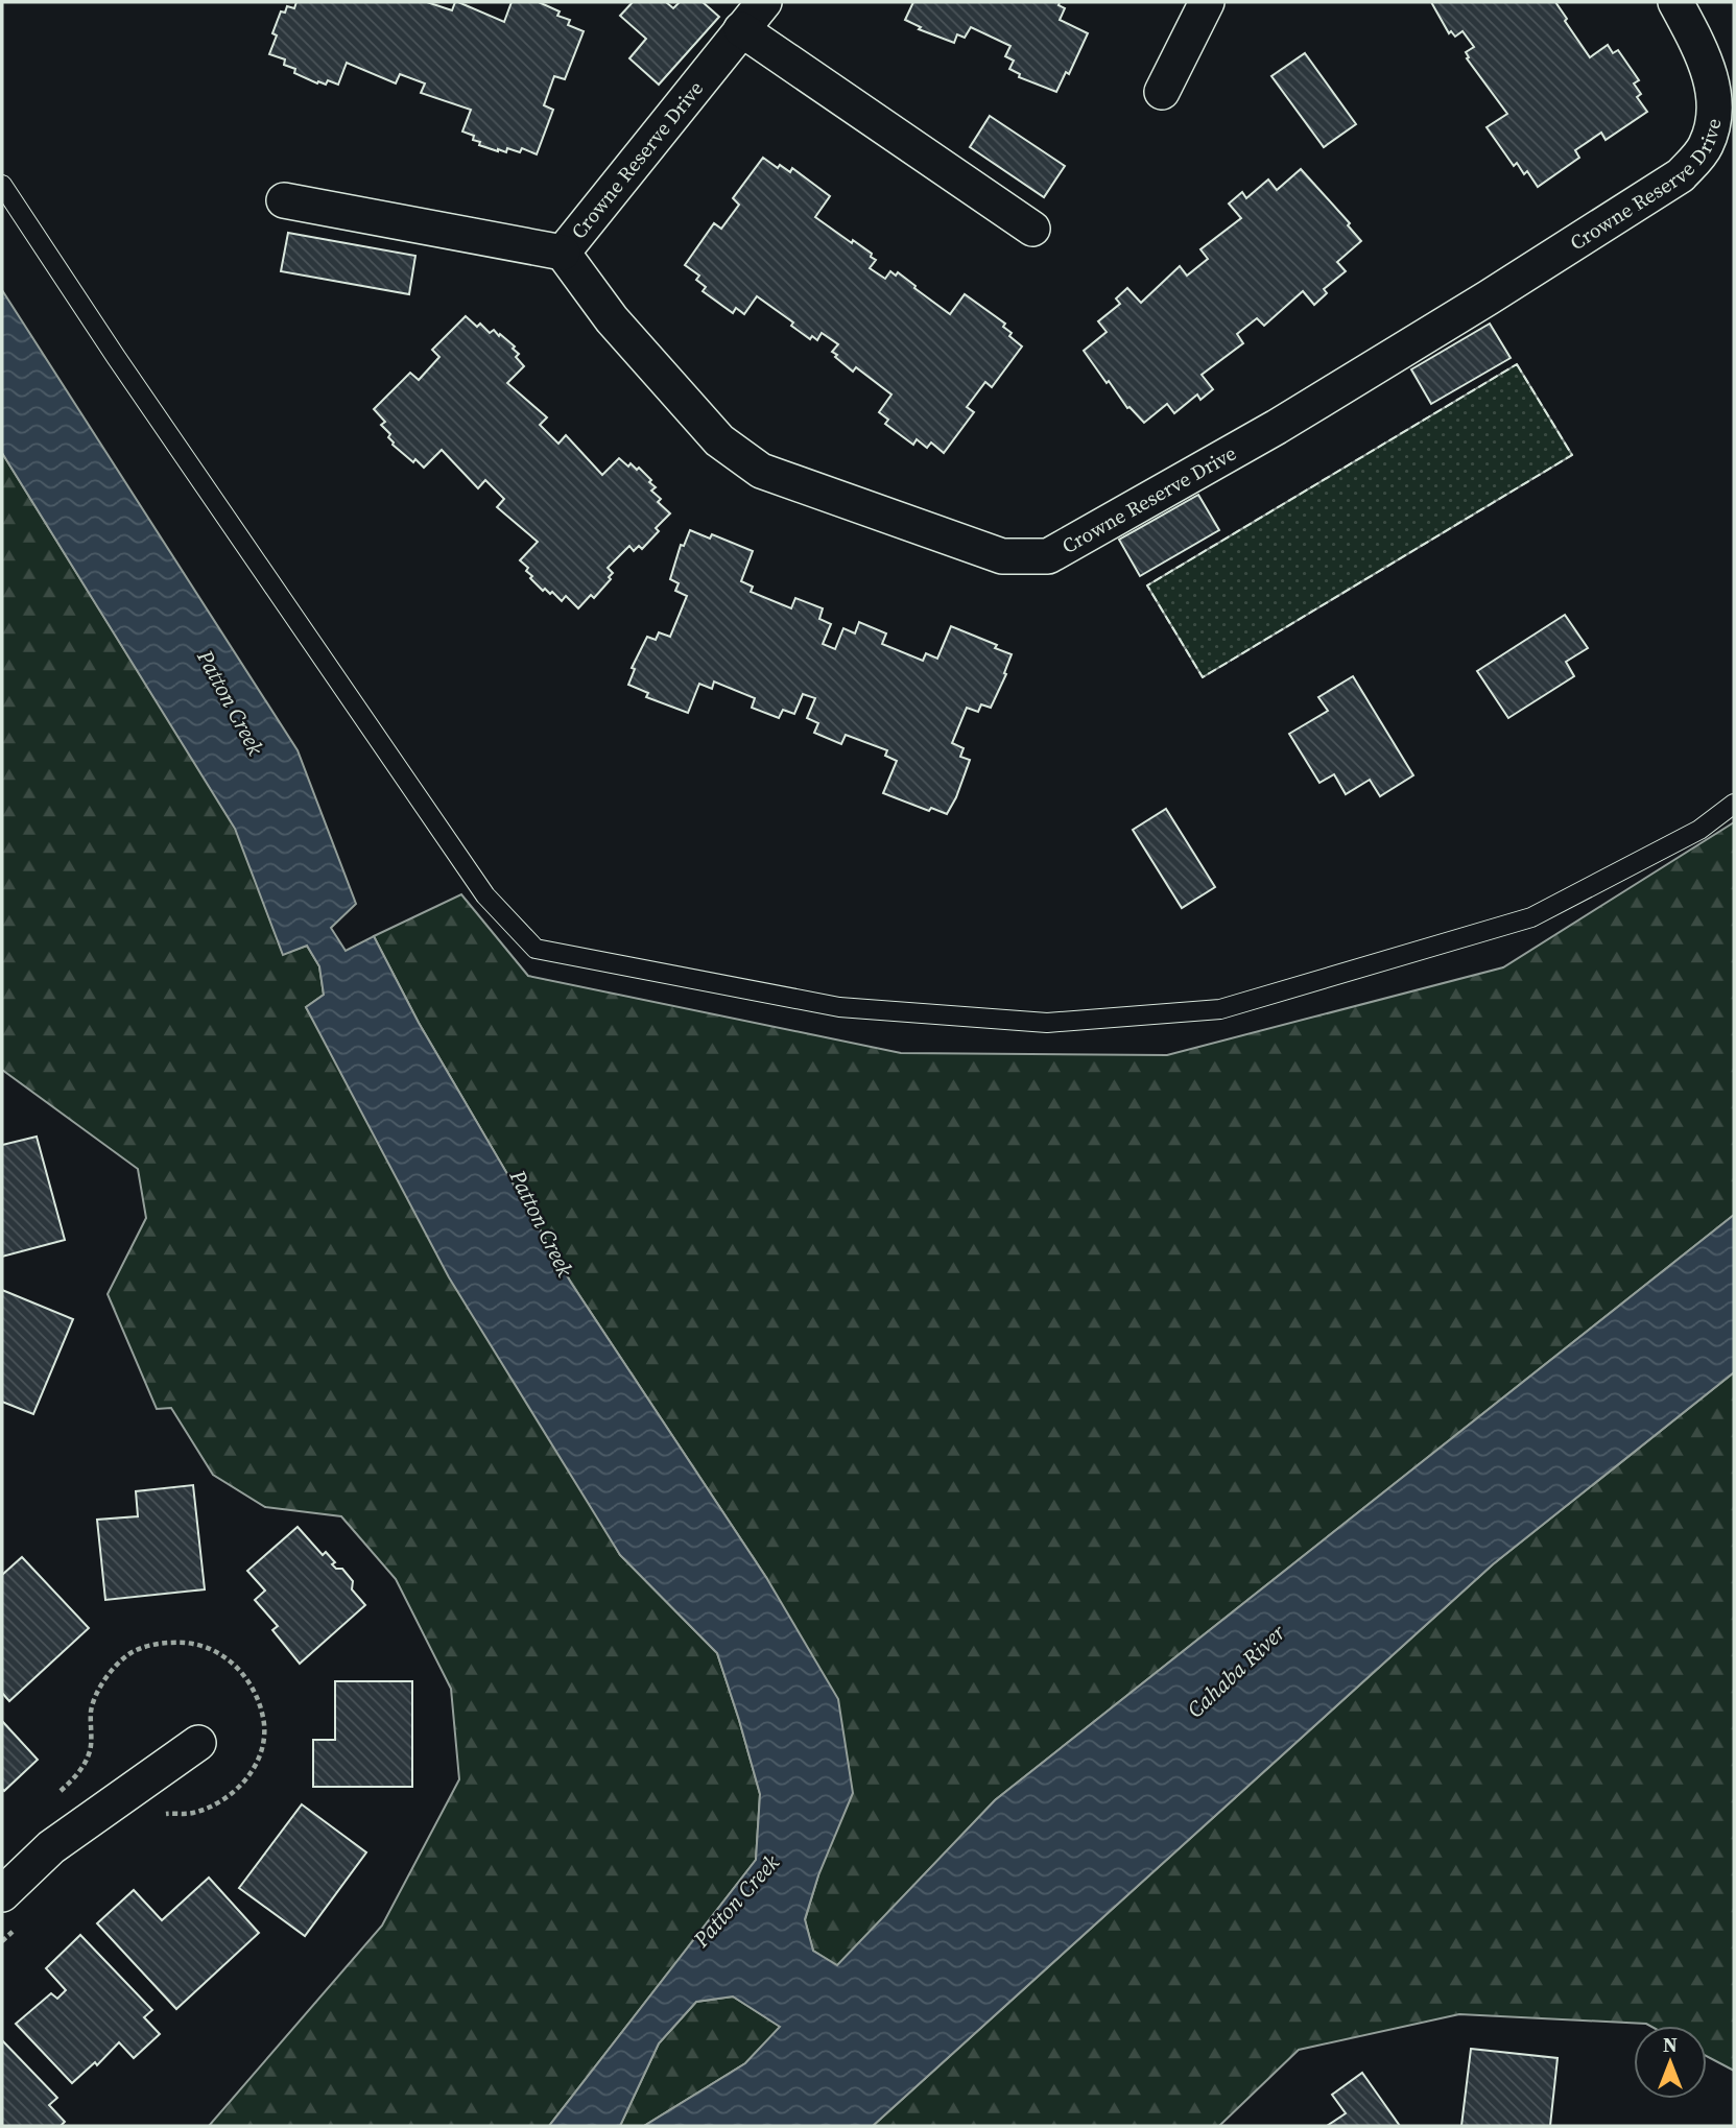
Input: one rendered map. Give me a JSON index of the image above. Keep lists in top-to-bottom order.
{
  "streets": {
    "street": ["Crowne Reserve Drive"]
  },
  "water": ["Patton Creek", "Cahaba River"],
  "north": "top"
}
